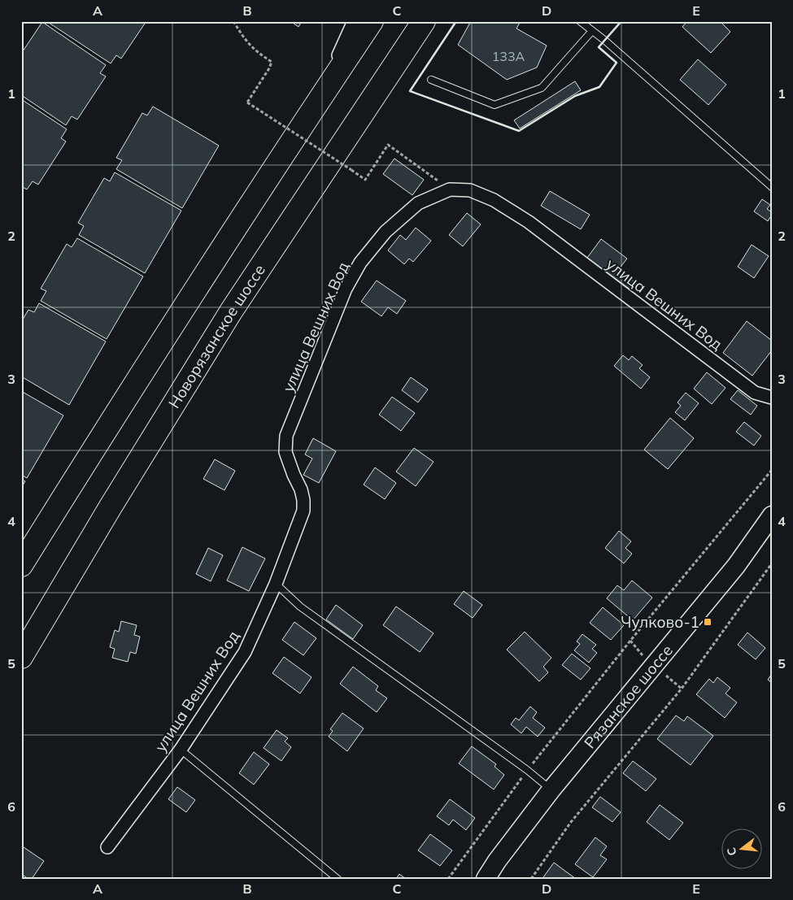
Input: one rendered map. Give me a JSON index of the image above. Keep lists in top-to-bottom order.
{
  "streets": {
    "highway": ["Новорязанское шоссе"],
    "main road": ["Рязанское шоссе"],
    "street": ["улица Вешних Вод"]
  },
  "places": {
    "transit": ["Чулково-1"]
  },
  "house_numbers": ["133А"],
  "north": "left",
  "grid": {
    "columns": [
      "A",
      "B",
      "C",
      "D",
      "E"
    ],
    "rows": [
      "1",
      "2",
      "3",
      "4",
      "5",
      "6"
    ]
  }
}
